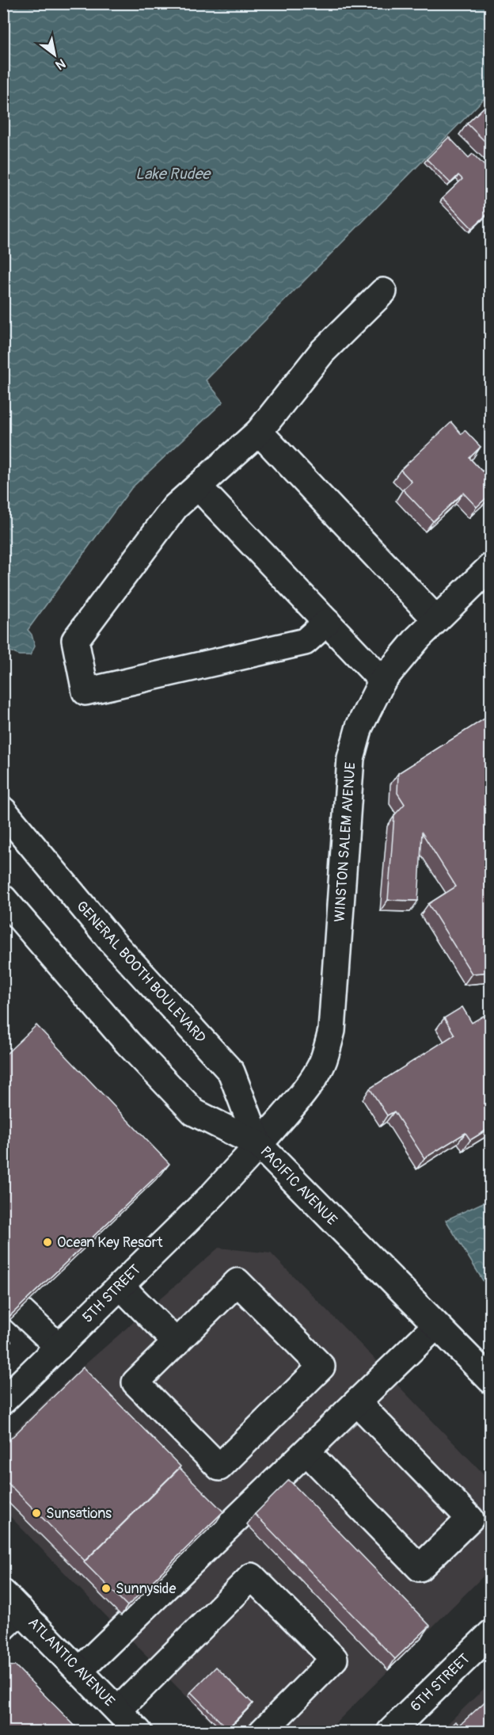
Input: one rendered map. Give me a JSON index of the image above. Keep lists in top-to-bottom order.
{
  "streets": {
    "main road": [
      "WINSTON SALEM AVENUE",
      "GENERAL BOOTH BOULEVARD",
      "PACIFIC AVENUE",
      "5TH STREET",
      "ATLANTIC AVENUE",
      "6TH STREET"
    ]
  },
  "crossings": [
    ["WINSTON SALEM AVENUE", "GENERAL BOOTH BOULEVARD"],
    ["WINSTON SALEM AVENUE", "PACIFIC AVENUE"],
    ["WINSTON SALEM AVENUE", "5TH STREET"],
    ["GENERAL BOOTH BOULEVARD", "PACIFIC AVENUE"],
    ["GENERAL BOOTH BOULEVARD", "5TH STREET"],
    ["PACIFIC AVENUE", "5TH STREET"]
  ],
  "water": ["Lake Rudee"],
  "places": ["Ocean Key Resort", "Sunsations", "Sunnyside"],
  "north": "bottom right"
}
